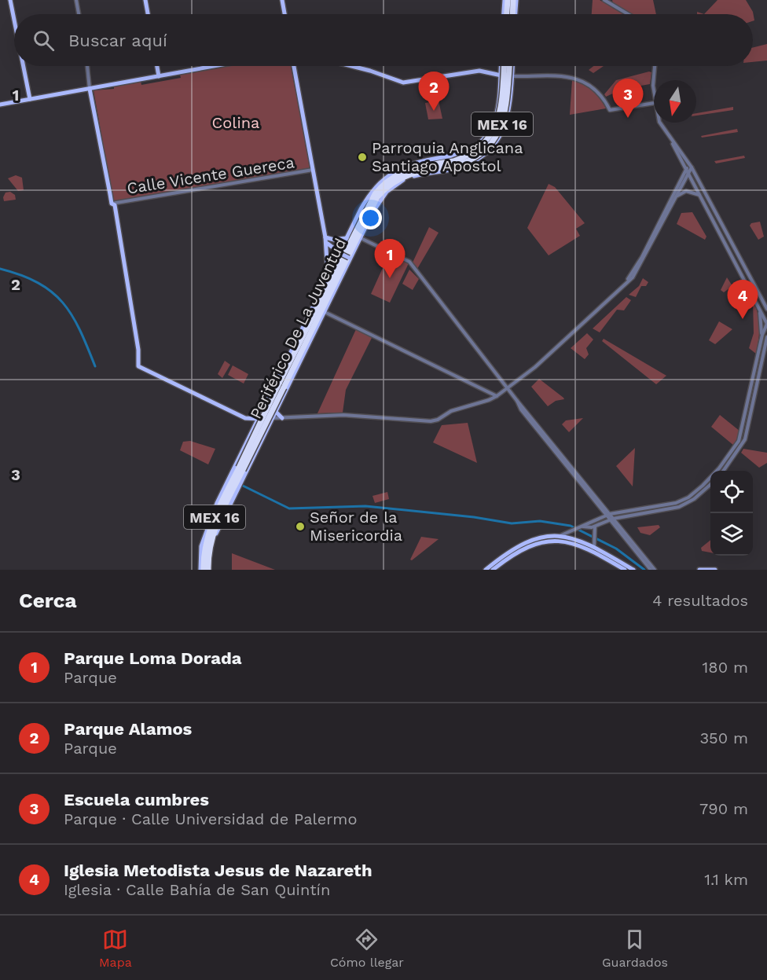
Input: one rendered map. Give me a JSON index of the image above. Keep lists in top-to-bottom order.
{
  "streets": {
    "highway": ["MEX 16", "Periférico De La Juventud"],
    "street": ["Calle Vicente Guereca"]
  },
  "parks": ["Colina"],
  "places": ["Parroquia Anglicana Santiago Apostol", "Señor de la Misericordia"],
  "north": "bottom",
  "page": {
    "search": "Buscar aquí",
    "pins": [
      "2",
      "3",
      "1",
      "4"
    ],
    "heading": ["Cerca", "4 resultados"],
    "list": [
      {
        "mark": "1",
        "name": "Parque Loma Dorada",
        "note": "Parque",
        "value": "180 m"
      },
      {
        "mark": "2",
        "name": "Parque Alamos",
        "note": "Parque",
        "value": "350 m"
      },
      {
        "mark": "3",
        "name": "Escuela cumbres",
        "note": "Parque · Calle Universidad de Palermo",
        "value": "790 m"
      },
      {
        "mark": "4",
        "name": "Iglesia Metodista Jesus de Nazareth",
        "note": "Iglesia · Calle Bahía de San Quintín",
        "value": "1.1 km"
      }
    ],
    "nav": ["Mapa", "Cómo llegar", "Guardados"]
  },
  "grid": {
    "rows": ["1", "2", "3"]
  }
}
